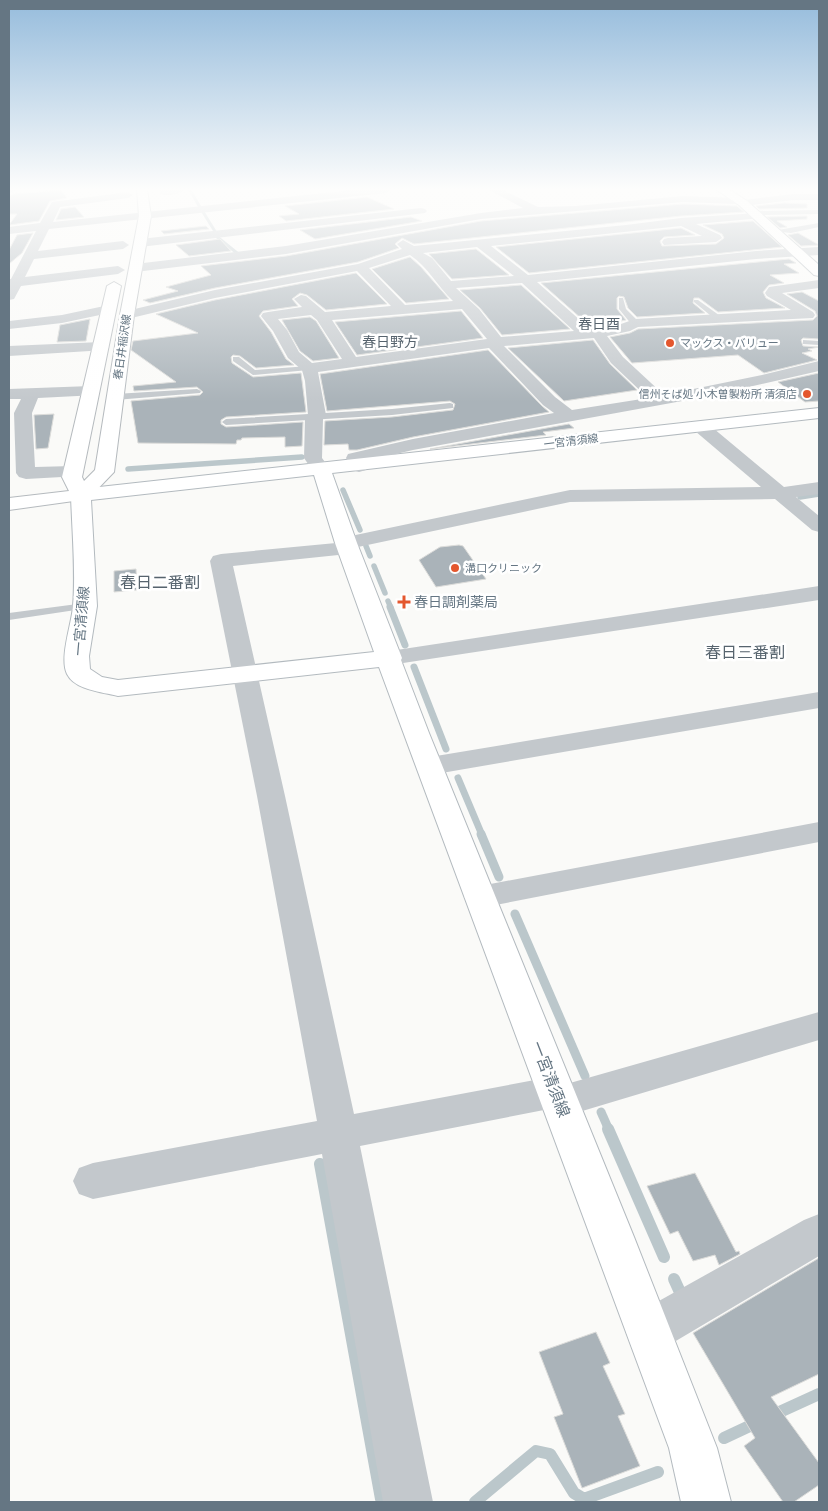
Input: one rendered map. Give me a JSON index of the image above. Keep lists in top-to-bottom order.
{
  "streets": {
    "main road": ["春日井稲沢線", "一宮清須線"]
  },
  "crossings": [
    ["春日井稲沢線", "一宮清須線"]
  ],
  "districts": [
    "春日酉",
    "春日野方",
    "春日二番割",
    "春日三番割"
  ],
  "places": {
    "other": ["マックス・バリュー", "信州そば処 小木曽製粉所 清須店", "溝口クリニック"],
    "health": ["春日調剤薬局"]
  }
}
